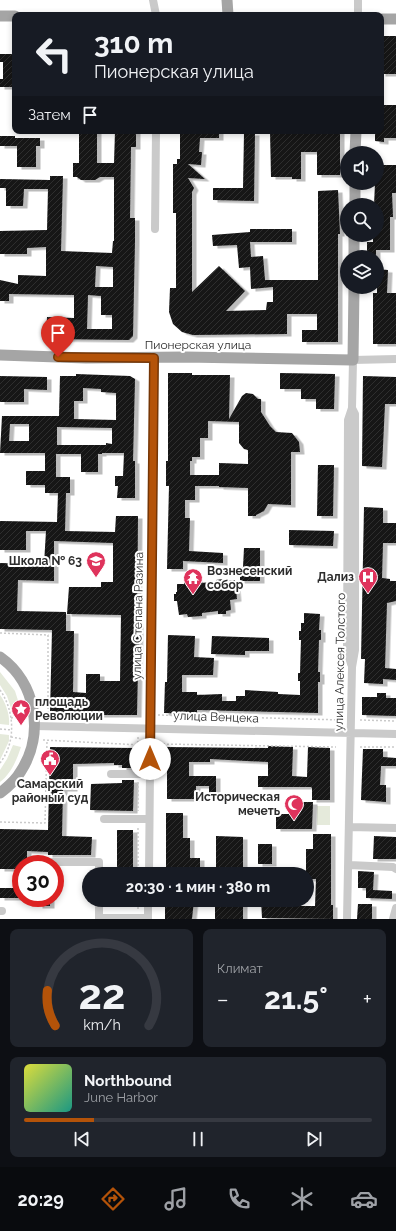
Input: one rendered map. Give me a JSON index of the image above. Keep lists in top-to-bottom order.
{
  "streets": {
    "main road": ["Пионерская улица", "улица Алексея Толстого"],
    "street": ["улица Степана Разина", "улица Венцека"]
  },
  "crossings": [
    ["Пионерская улица", "улица Степана Разина"],
    ["Пионерская улица", "улица Алексея Толстого"],
    ["улица Степана Разина", "улица Венцека"],
    ["улица Алексея Толстого", "улица Венцека"]
  ],
  "places": {
    "school or university": ["Школа № 63"],
    "hospital": ["Дализ"],
    "temple": ["Вознесенский собор"],
    "place": ["площадь Революции"],
    "public building": ["Самарский районый суд"],
    "mosque": ["Историческая мечеть"]
  },
  "page": {
    "turn": ["310 m", "Пионерская улица"],
    "then": "Затем",
    "limit": "30",
    "trip": "20:30 · 1 мин · 380 m",
    "tile": "Климат",
    "heat": ["−", "21.5°", "+"],
    "song": ["Northbound", "June Harbor"],
    "tabs": "20:29",
    "gauge": ["22", "km/h"]
  }
}
